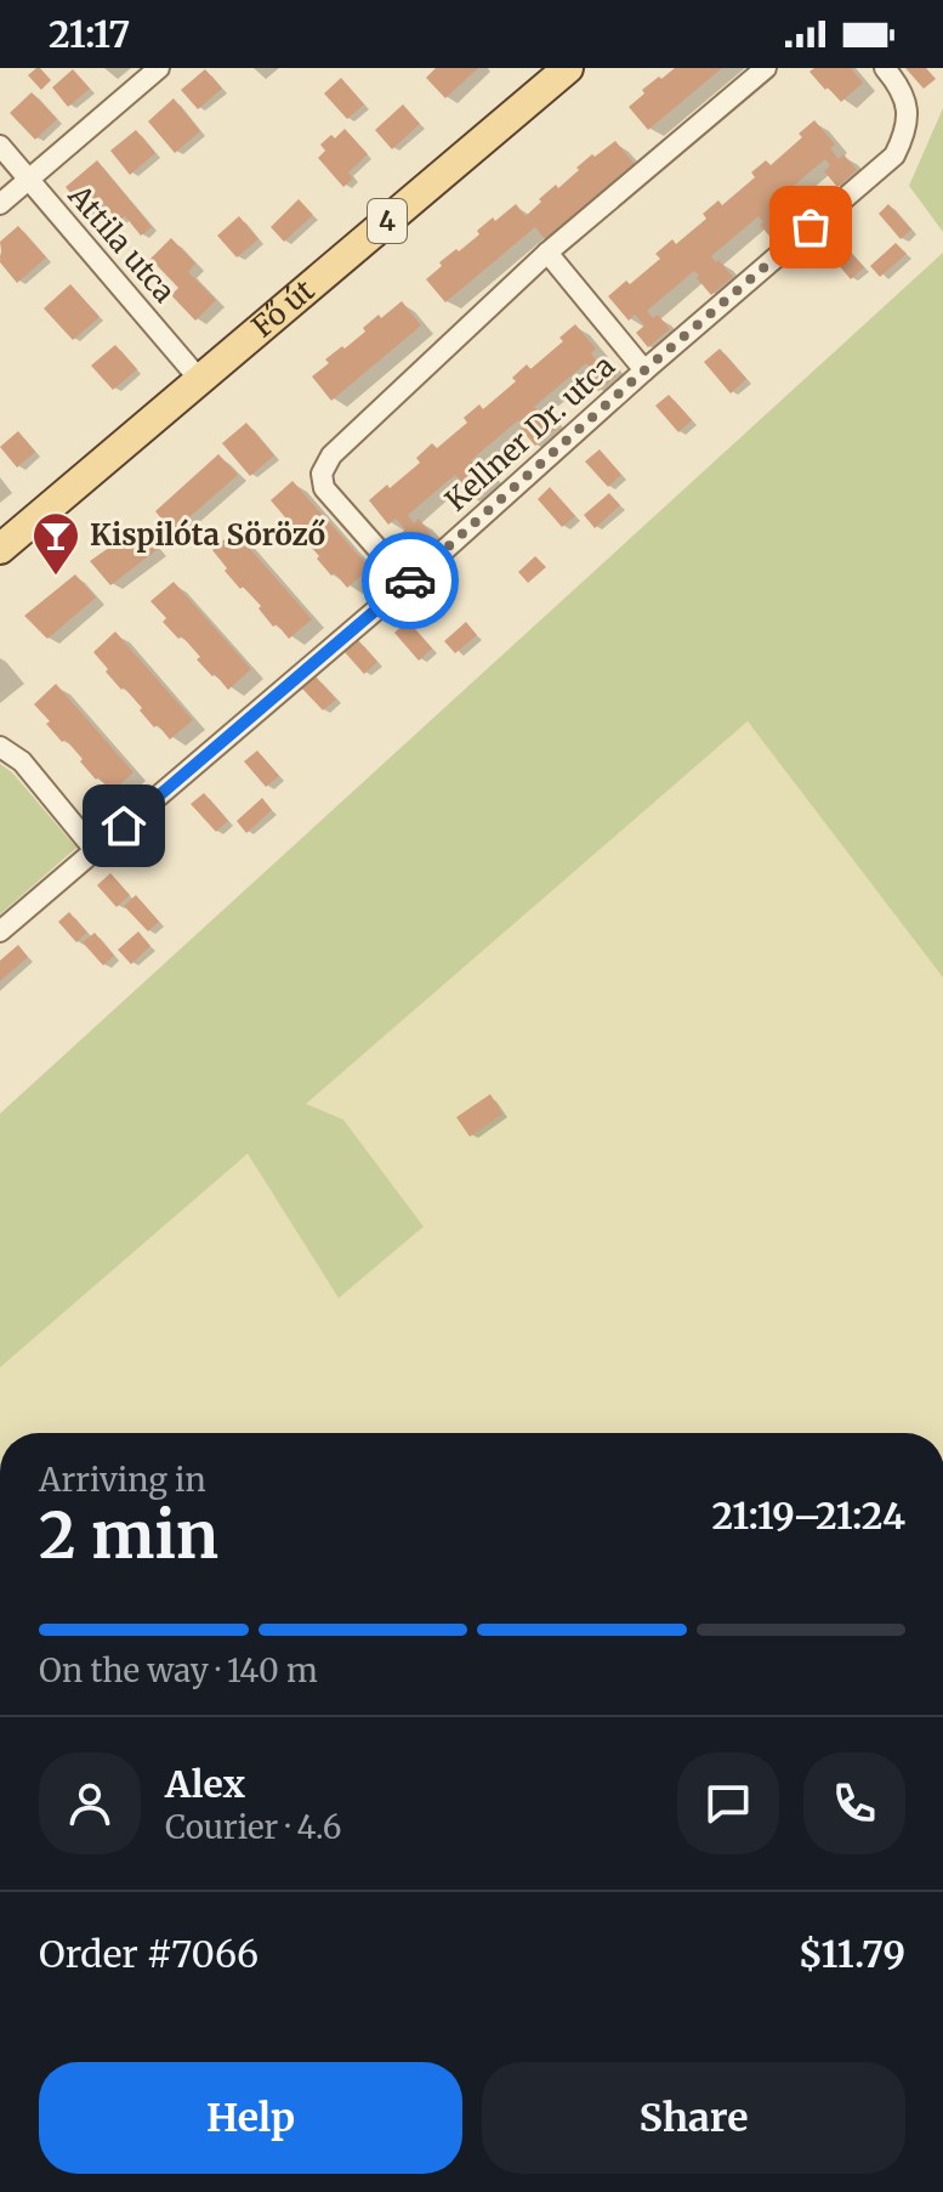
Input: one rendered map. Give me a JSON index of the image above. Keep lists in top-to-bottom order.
{
  "streets": {
    "main road": ["4", "Fő út"],
    "street": ["Attila utca", "Kellner Dr. utca"]
  },
  "crossings": [
    ["Attila utca", "Fő út"]
  ],
  "places": {
    "bar": ["Kispilóta Söröző"]
  },
  "page": {
    "status": "21:17",
    "heading": ["2 min", "Arriving in", "21:19–21:24"],
    "panel": [
      "Alex",
      "Courier · 4.6",
      "Order #7066",
      "$11.79"
    ],
    "bar": "On the way · 140 m",
    "buttons": ["Help", "Share"]
  }
}
